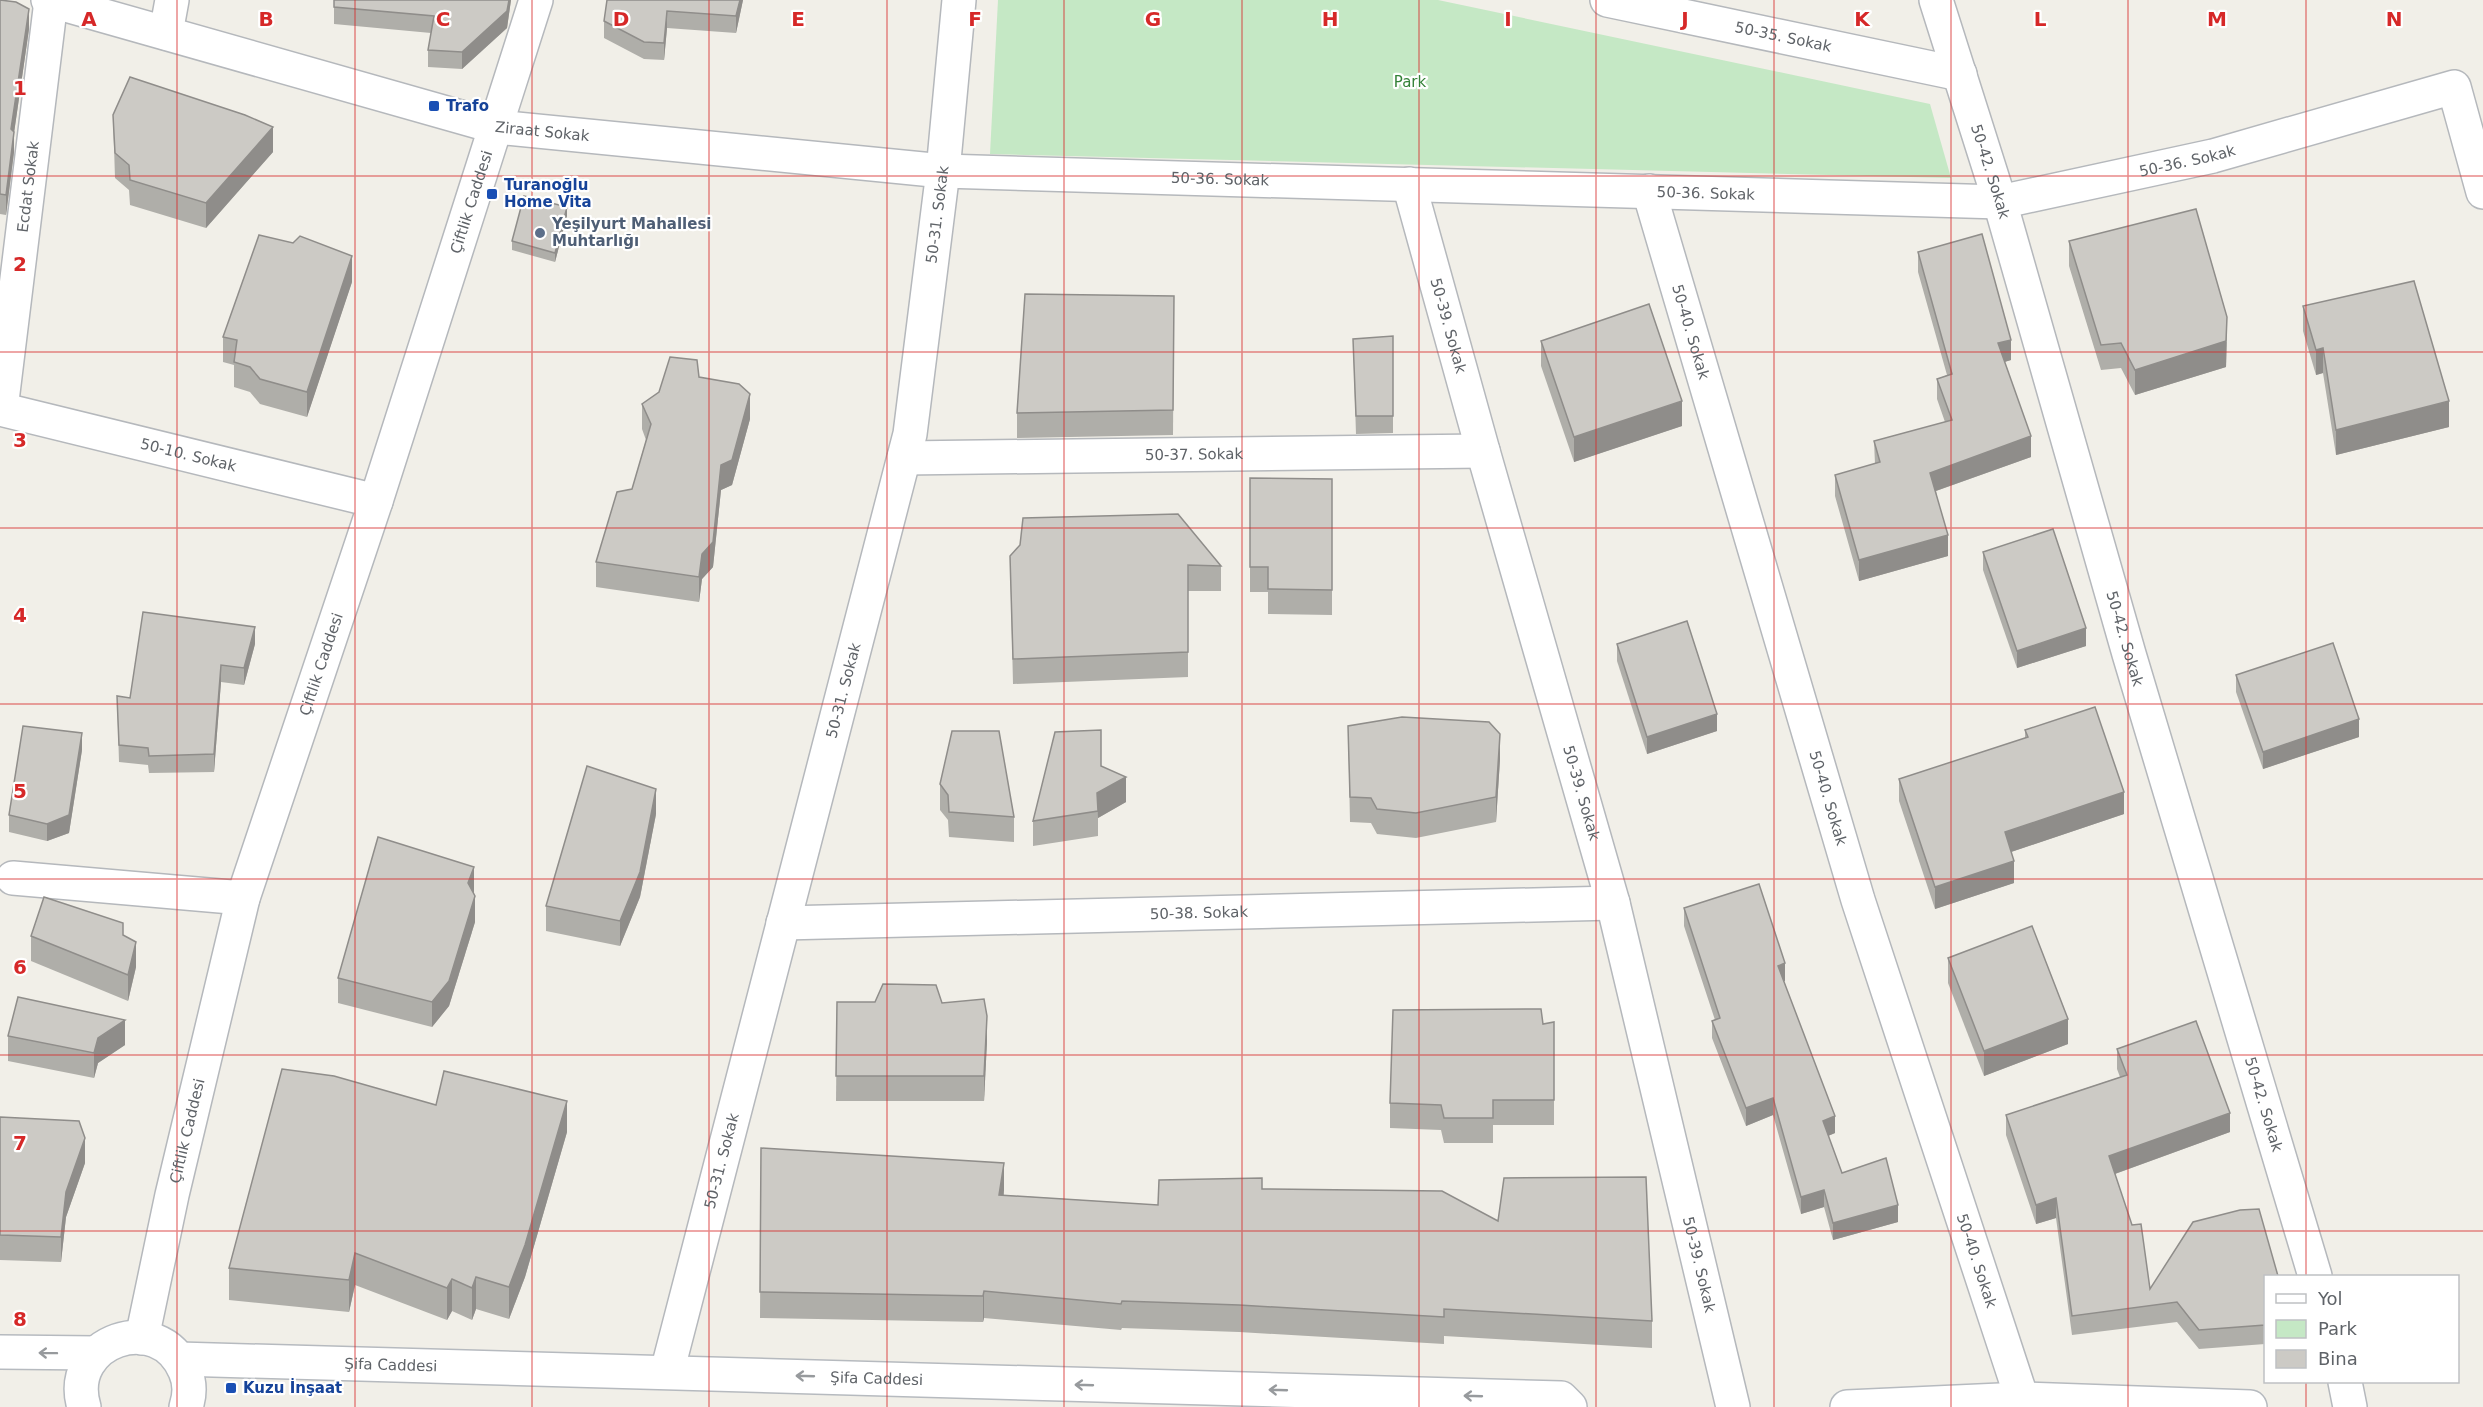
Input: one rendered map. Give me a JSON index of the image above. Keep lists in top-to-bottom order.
{
  "streets": {
    "street": [
      "50-35. Sokak",
      "Ziraat Sokak",
      "50-36. Sokak",
      "50-42. Sokak",
      "Ecdat Sokak",
      "Çiftlik Caddesi",
      "50-31. Sokak",
      "50-39. Sokak",
      "50-40. Sokak",
      "50-10. Sokak",
      "50-37. Sokak",
      "50-38. Sokak",
      "Şifa Caddesi"
    ]
  },
  "crossings": [
    ["50-35. Sokak", "50-42. Sokak"],
    ["Ziraat Sokak", "50-36. Sokak"],
    ["Ziraat Sokak", "Ecdat Sokak"],
    ["Ziraat Sokak", "Çiftlik Caddesi"],
    ["Ziraat Sokak", "50-31. Sokak"],
    ["50-36. Sokak", "50-42. Sokak"],
    ["50-36. Sokak", "50-31. Sokak"],
    ["50-36. Sokak", "50-39. Sokak"],
    ["50-36. Sokak", "50-40. Sokak"],
    ["Ecdat Sokak", "50-10. Sokak"],
    ["Çiftlik Caddesi", "50-10. Sokak"],
    ["50-31. Sokak", "50-37. Sokak"],
    ["50-31. Sokak", "50-38. Sokak"],
    ["50-31. Sokak", "Şifa Caddesi"],
    ["50-39. Sokak", "50-37. Sokak"],
    ["50-39. Sokak", "50-38. Sokak"]
  ],
  "one_way": ["Şifa Caddesi"],
  "parks": ["Park"],
  "places": {
    "transit": ["Trafo", "Turanoğlu Home Vita", "Kuzu İnşaat"],
    "other": ["Yeşilyurt Mahallesi Muhtarlığı"]
  },
  "legend": ["Yol", "Park", "Bina"],
  "grid": {
    "columns": [
      "A",
      "B",
      "C",
      "D",
      "E",
      "F",
      "G",
      "H",
      "I",
      "J",
      "K",
      "L",
      "M",
      "N"
    ],
    "rows": [
      "1",
      "2",
      "3",
      "4",
      "5",
      "6",
      "7",
      "8"
    ]
  }
}
